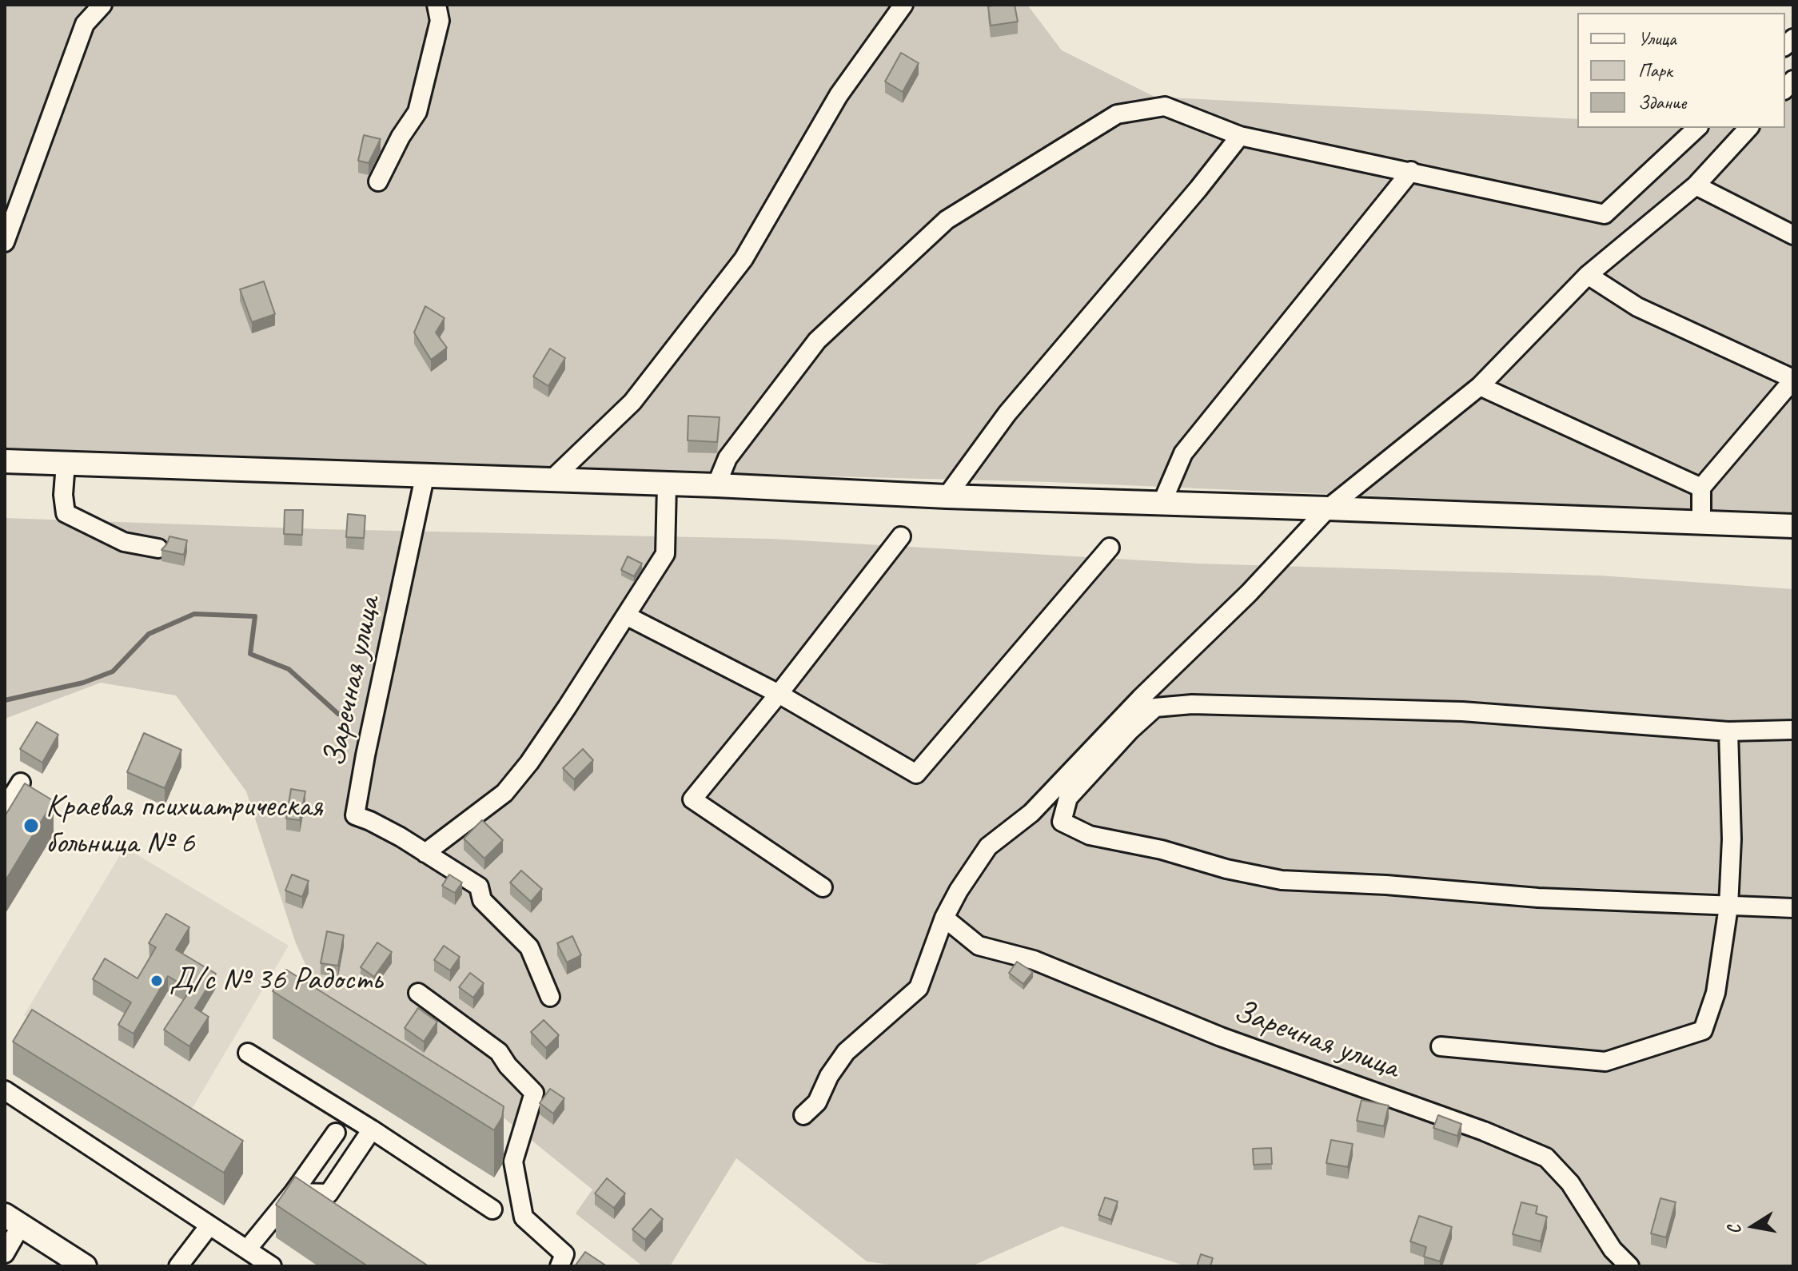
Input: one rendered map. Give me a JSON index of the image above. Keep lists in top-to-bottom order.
{
  "streets": {
    "street": ["Заречная улица"]
  },
  "places": ["Краевая психиатрическая больница № 6", "Д/с № 36 Радость"],
  "legend": ["Улица", "Парк", "Здание"],
  "north": "left"
}
